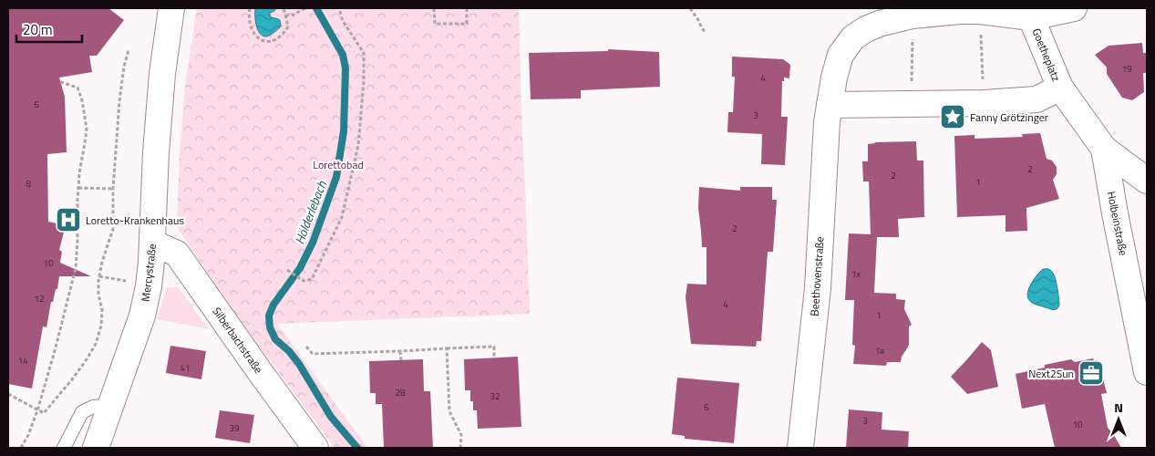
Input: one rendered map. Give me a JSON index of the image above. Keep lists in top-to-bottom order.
{
  "streets": {
    "street": [
      "Goetheplatz",
      "Holbeinstraße",
      "Mercystraße",
      "Beethovenstraße",
      "Silberbachstraße"
    ]
  },
  "crossings": [
    ["Goetheplatz", "Holbeinstraße"],
    ["Goetheplatz", "Beethovenstraße"],
    ["Mercystraße", "Silberbachstraße"]
  ],
  "water": ["Hölderlebach"],
  "parks": ["Lorettobad"],
  "places": {
    "place": ["Fanny Grötzinger"],
    "hospital": ["Loretto-Krankenhaus"],
    "office": ["Next2Sun"]
  },
  "house_numbers": [
    "19",
    "4",
    "6",
    "3",
    "2",
    "2",
    "1",
    "8",
    "2",
    "10",
    "1x",
    "12",
    "4",
    "1",
    "1a",
    "14",
    "41",
    "28",
    "32",
    "6",
    "3",
    "10",
    "39"
  ],
  "scale_bar": "20 m",
  "north": "top"
}
